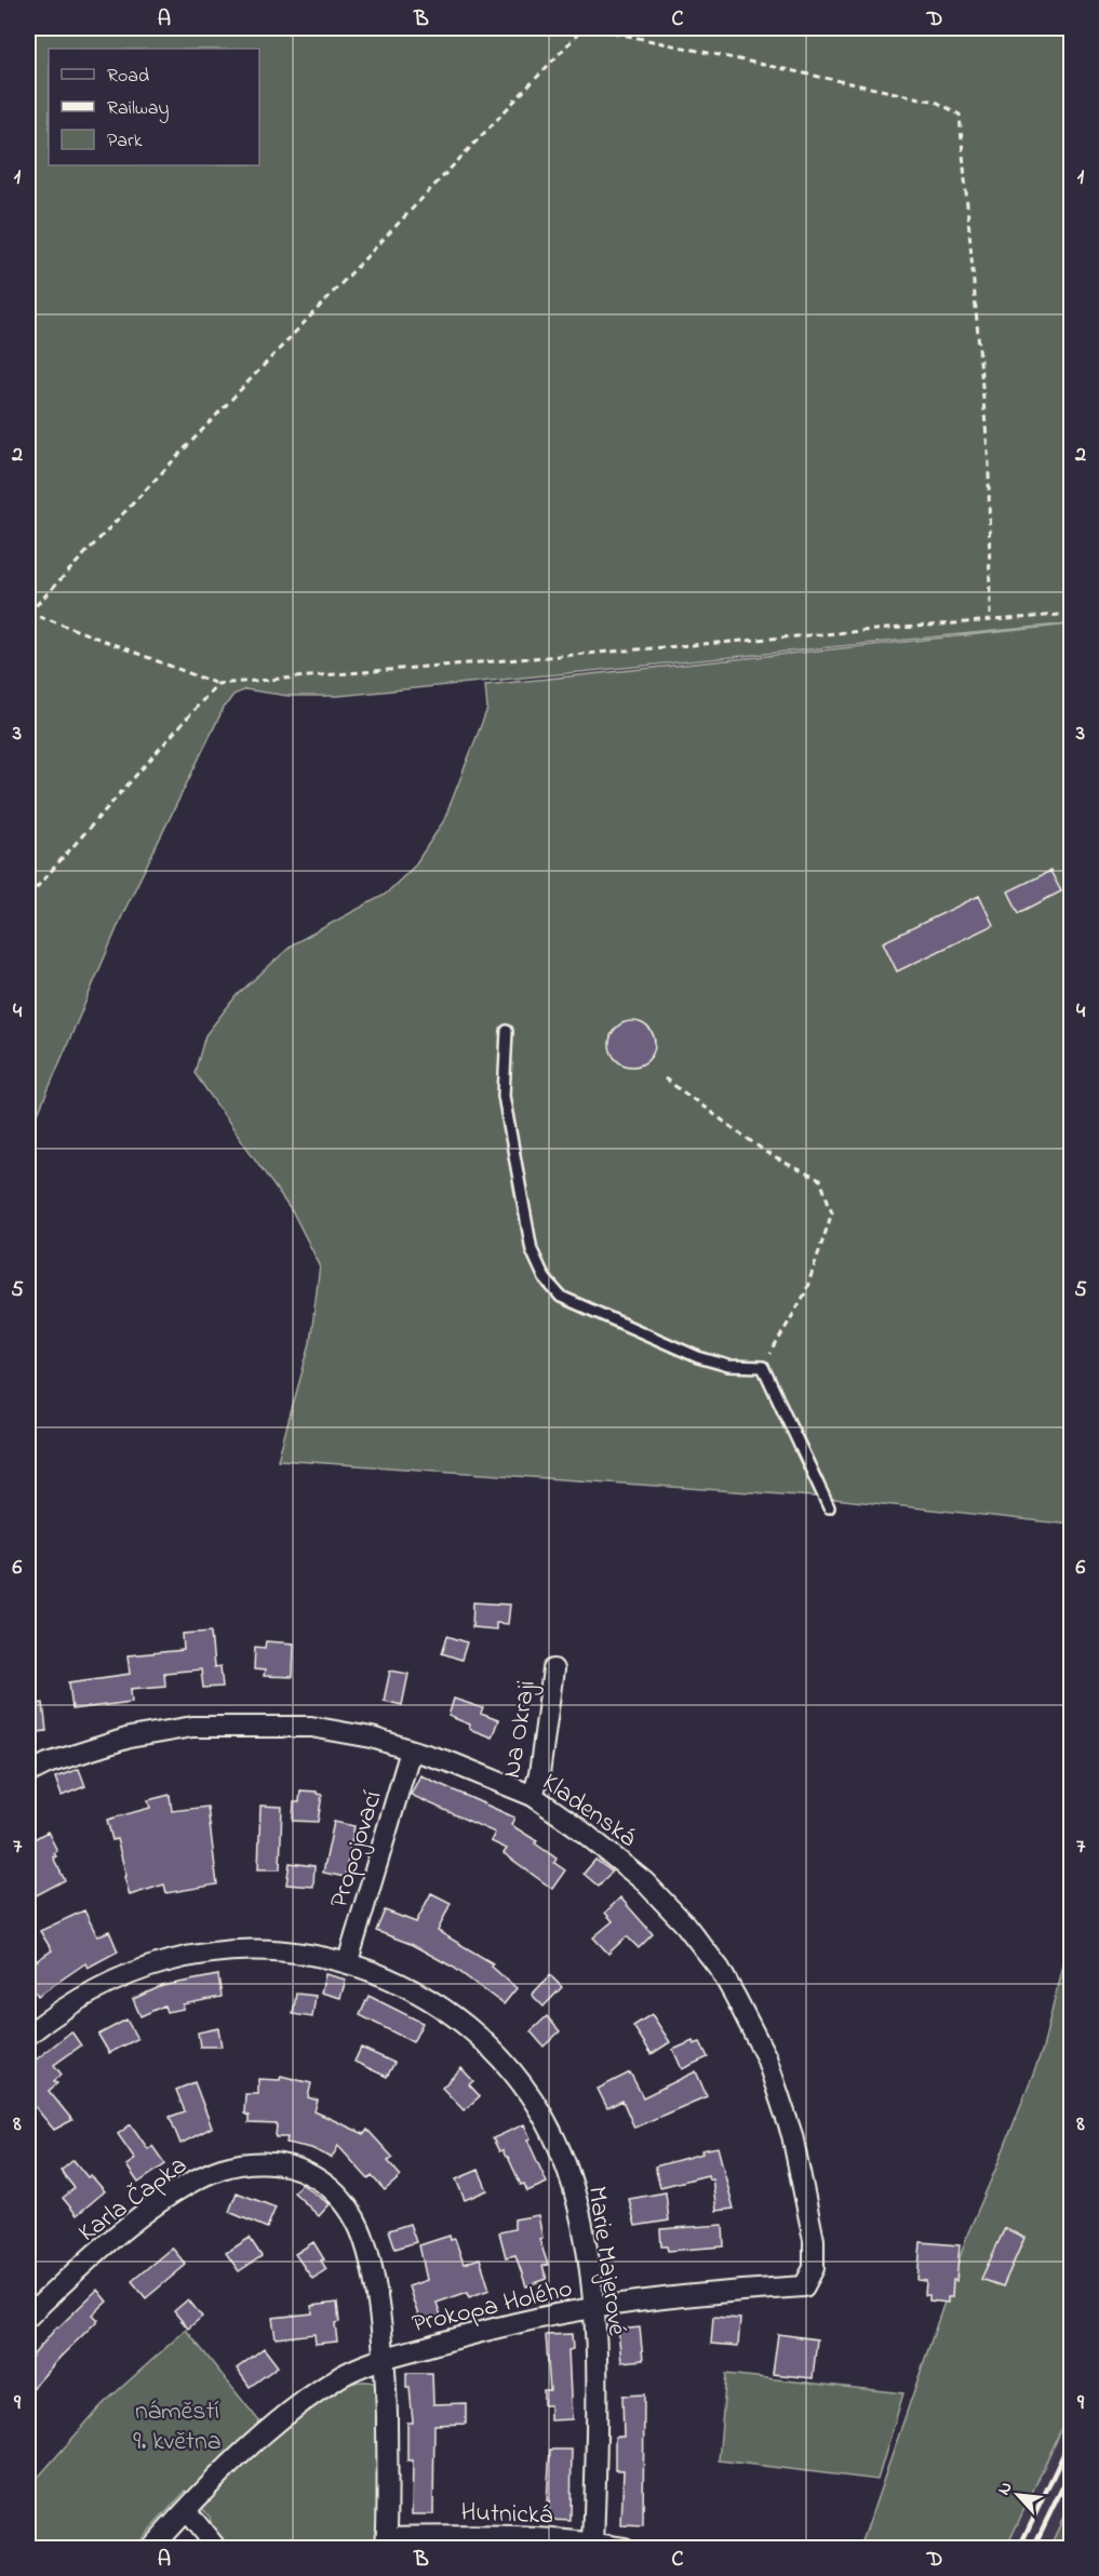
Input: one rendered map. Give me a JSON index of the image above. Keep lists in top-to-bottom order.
{
  "streets": {
    "street": [
      "Na Okraji",
      "Kladenská",
      "Propojovací",
      "Karla Čapka",
      "Marie Majerové",
      "Prokopa Holého",
      "Hutnická"
    ]
  },
  "crossings": [
    ["Na Okraji", "Kladenská"],
    ["Kladenská", "Propojovací"],
    ["Kladenská", "Prokopa Holého"],
    ["Propojovací", "Marie Majerové"],
    ["Karla Čapka", "Prokopa Holého"],
    ["Marie Majerové", "Prokopa Holého"],
    ["Marie Majerové", "Hutnická"]
  ],
  "parks": ["náměstí 9. května"],
  "legend": ["Road", "Railway", "Park"],
  "north": "top left",
  "grid": {
    "columns": [
      "A",
      "B",
      "C",
      "D"
    ],
    "rows": [
      "1",
      "2",
      "3",
      "4",
      "5",
      "6",
      "7",
      "8",
      "9"
    ]
  }
}
